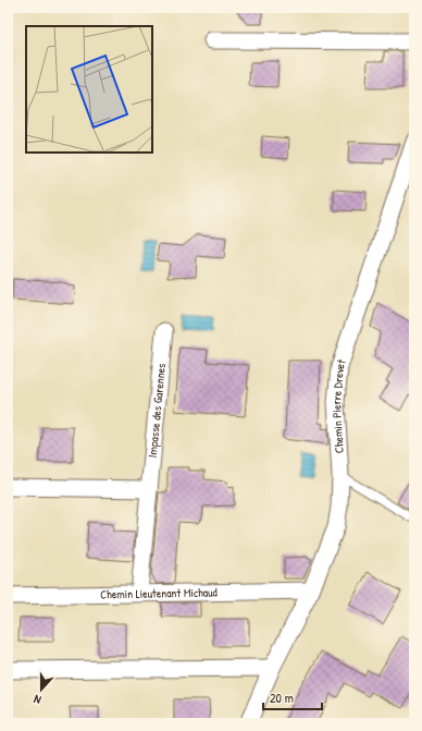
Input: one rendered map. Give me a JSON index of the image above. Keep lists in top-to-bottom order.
{
  "streets": {
    "street": ["Chemin Pierre Drevet", "Impasse des Garennes", "Chemin Lieutenant Michaud"]
  },
  "crossings": [
    ["Chemin Pierre Drevet", "Chemin Lieutenant Michaud"],
    ["Impasse des Garennes", "Chemin Lieutenant Michaud"]
  ],
  "scale_bar": "20 m",
  "north": "bottom"
}
